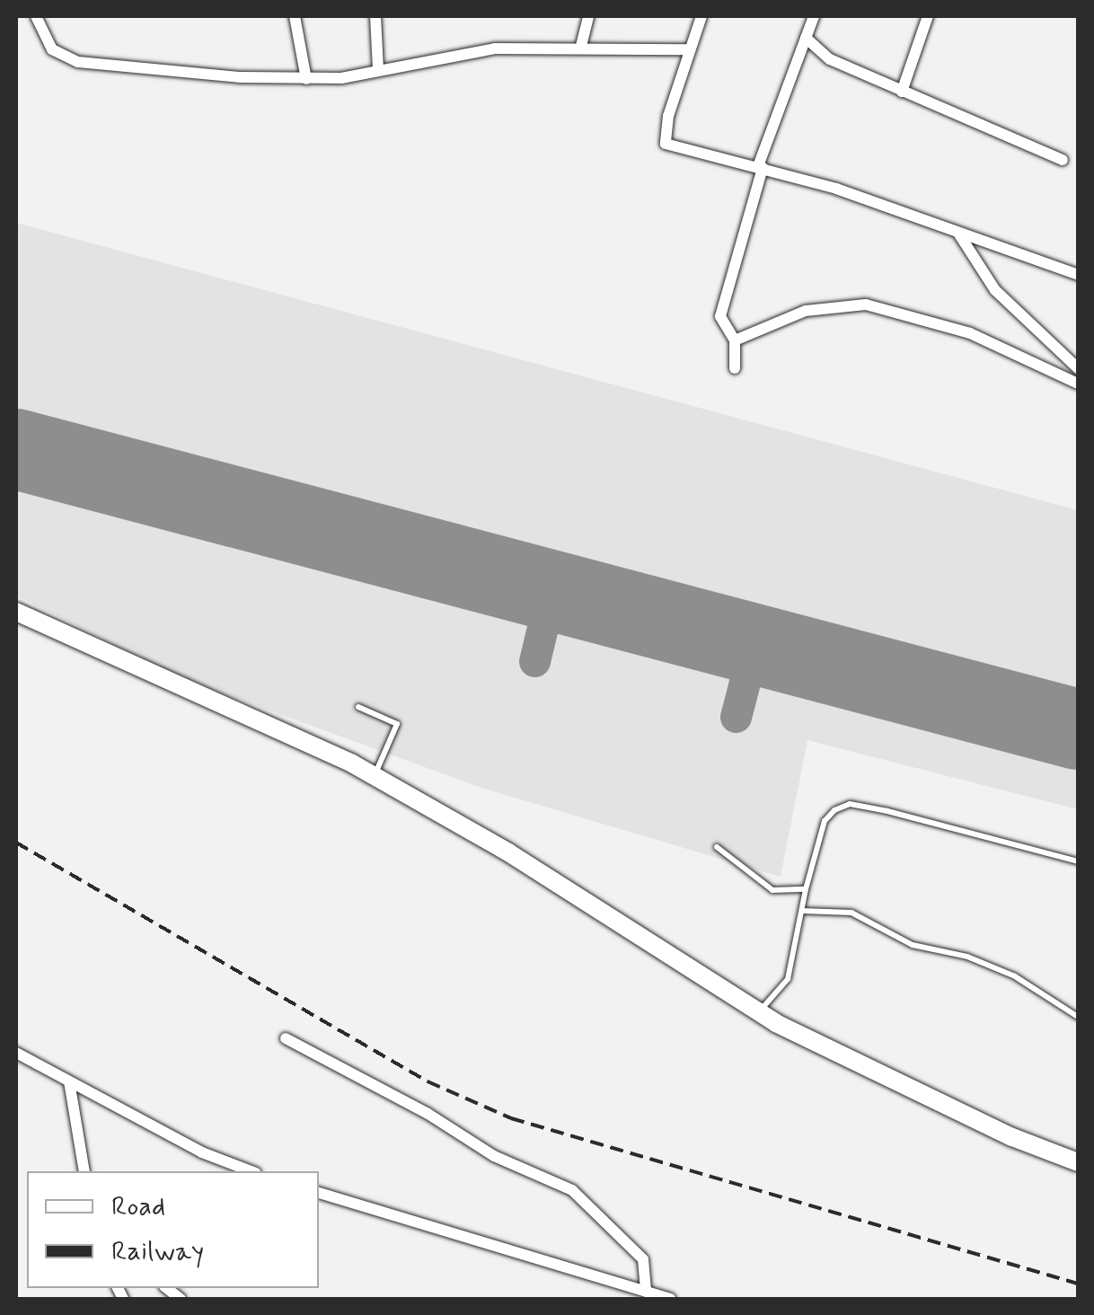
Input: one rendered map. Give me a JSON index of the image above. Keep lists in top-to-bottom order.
{
  "legend": ["Road", "Railway"]
}
